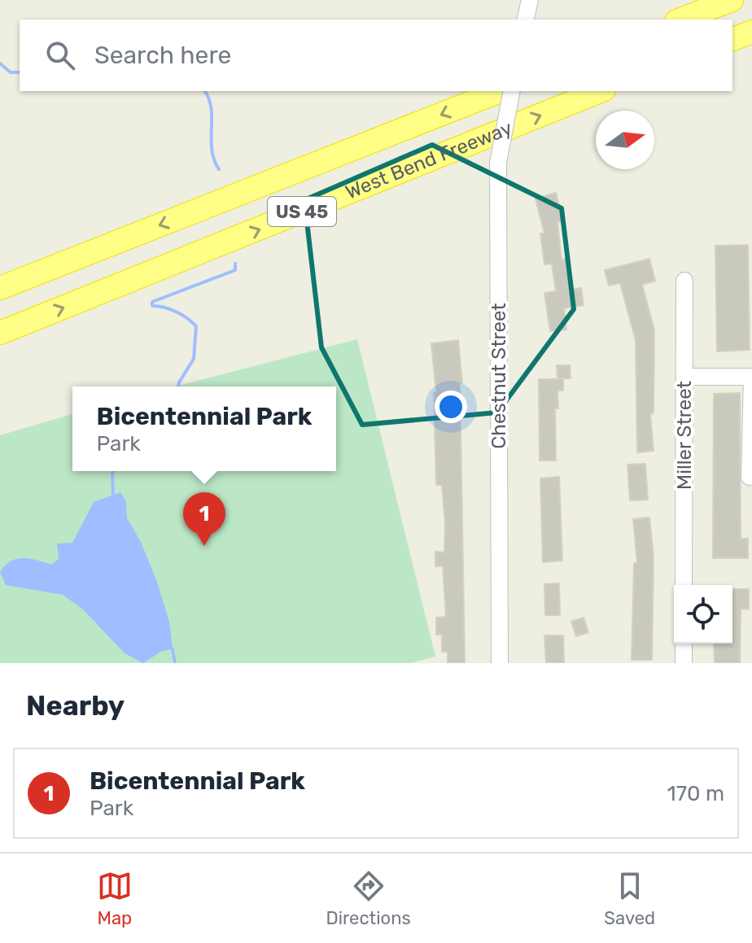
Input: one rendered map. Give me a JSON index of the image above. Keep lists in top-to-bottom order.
{
  "streets": {
    "highway": ["West Bend Freeway", "US 45"],
    "street": ["Chestnut Street", "Miller Street"]
  },
  "north": "right",
  "page": {
    "search": "Search here",
    "popup": ["Bicentennial Park", "Park"],
    "pins": "1",
    "heading": "Nearby",
    "list": [
      {
        "mark": "1",
        "name": "Bicentennial Park",
        "note": "Park",
        "value": "170 m"
      }
    ],
    "nav": ["Map", "Directions", "Saved"]
  }
}
